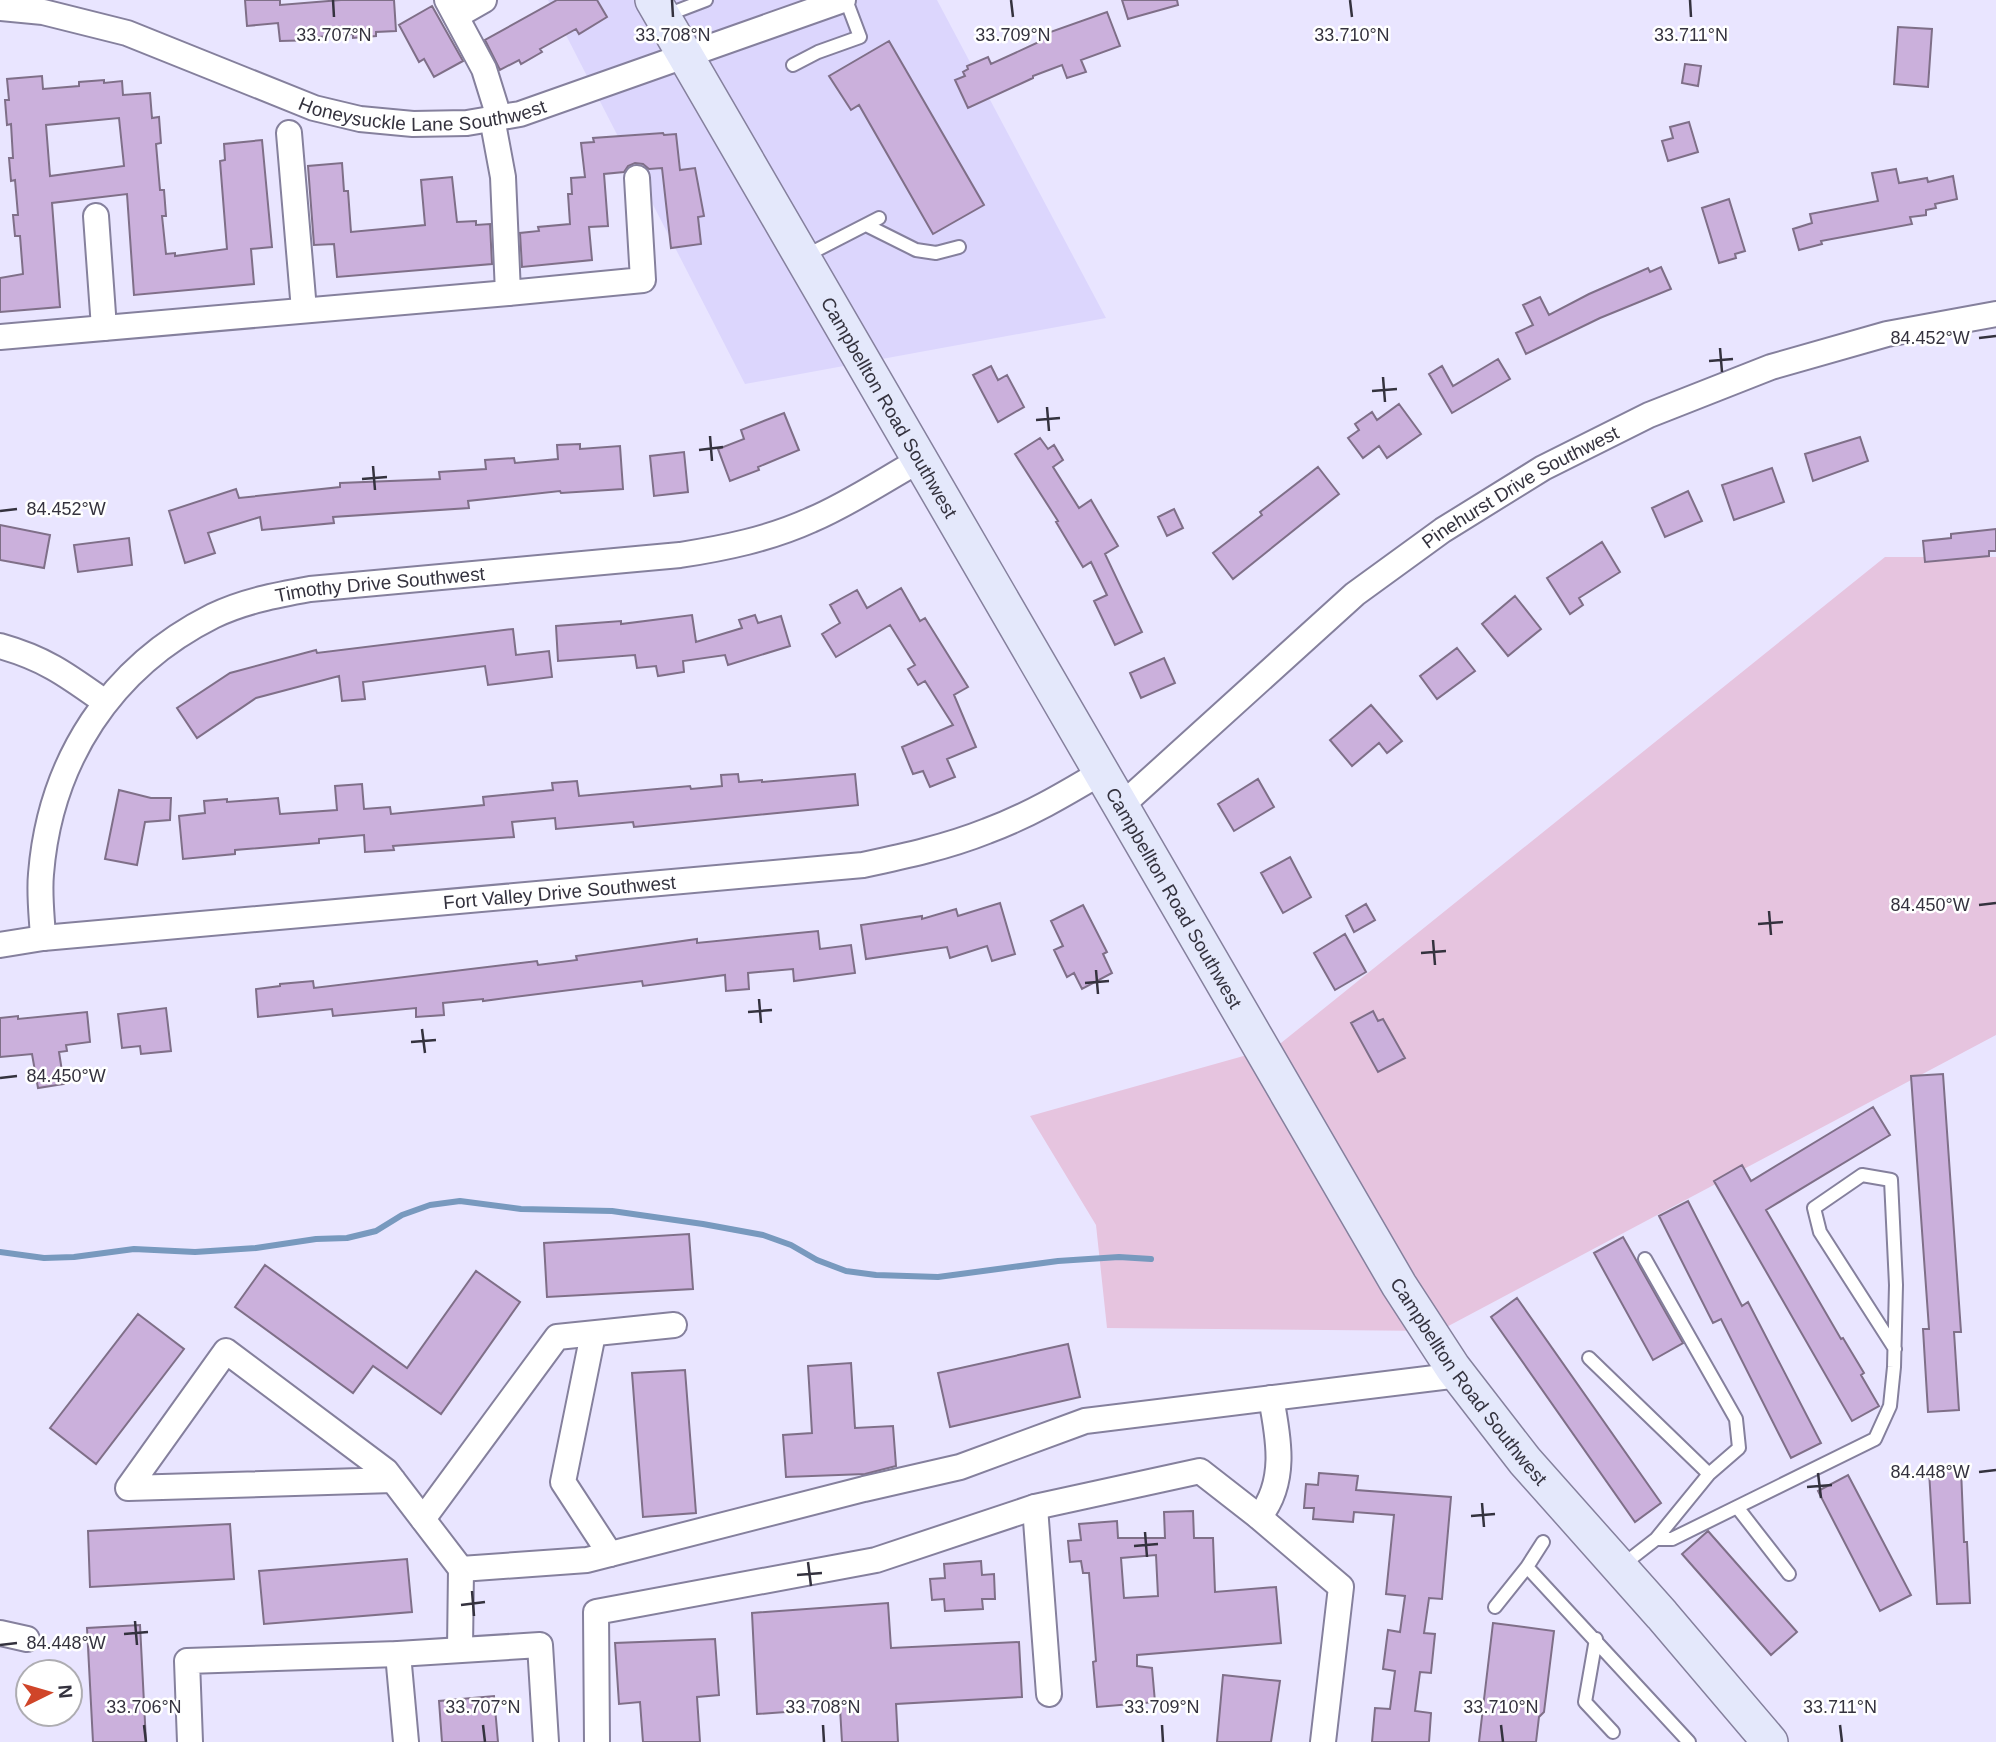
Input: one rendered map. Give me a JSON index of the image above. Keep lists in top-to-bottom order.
{
  "streets": {
    "main road": ["Campbellton Road Southwest"],
    "street": [
      "Honeysuckle Lane Southwest",
      "Pinehurst Drive Southwest",
      "Timothy Drive Southwest",
      "Fort Valley Drive Southwest"
    ]
  },
  "crossings": [
    ["Honeysuckle Lane Southwest", "Campbellton Road Southwest"],
    ["Campbellton Road Southwest", "Pinehurst Drive Southwest"],
    ["Campbellton Road Southwest", "Timothy Drive Southwest"],
    ["Campbellton Road Southwest", "Fort Valley Drive Southwest"],
    ["Timothy Drive Southwest", "Fort Valley Drive Southwest"]
  ],
  "north": "right",
  "coordinates": [
    "33.707°N",
    "33.708°N",
    "33.709°N",
    "33.710°N",
    "33.711°N",
    "84.452°W",
    "84.450°W",
    "84.448°W",
    "33.706°N"
  ]
}
